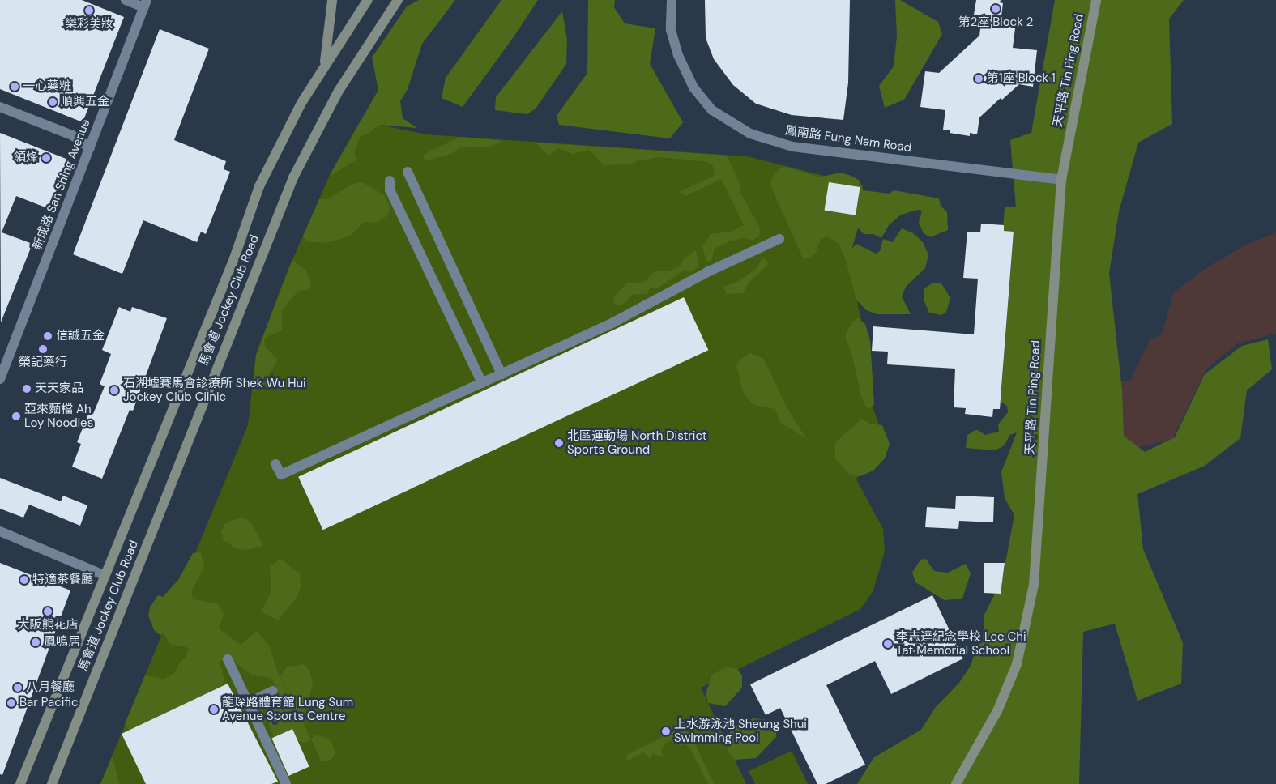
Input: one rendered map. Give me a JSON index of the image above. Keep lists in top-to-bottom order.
{
  "streets": {
    "main road": ["天平路 Tin Ping Road", "馬會道 Jockey Club Road"],
    "street": ["鳳南路 Fung Nam Road", "新成路 San Shing Avenue"]
  },
  "crossings": [
    ["天平路 Tin Ping Road", "鳳南路 Fung Nam Road"]
  ],
  "places": [
    "第2座 Block 2",
    "樂彩美妝",
    "第1座 Block 1",
    "一心藥粧",
    "順興五金",
    "領烽",
    "信誠五金",
    "榮記藥行",
    "天天家品",
    "石湖墟賽馬會診療所 Shek Wu Hui Jockey Club Clinic",
    "亞來麵檔 Ah Loy Noodles",
    "北區運動場 North District Sports Ground",
    "特適茶餐廳",
    "大阪熊花店",
    "鳳鳴居",
    "李志達紀念學校 Lee Chi Tat Memorial School",
    "八月餐廳",
    "Bar Pacific",
    "龍琛路體育館 Lung Sum Avenue Sports Centre",
    "上水游泳池 Sheung Shui Swimming Pool"
  ]
}
